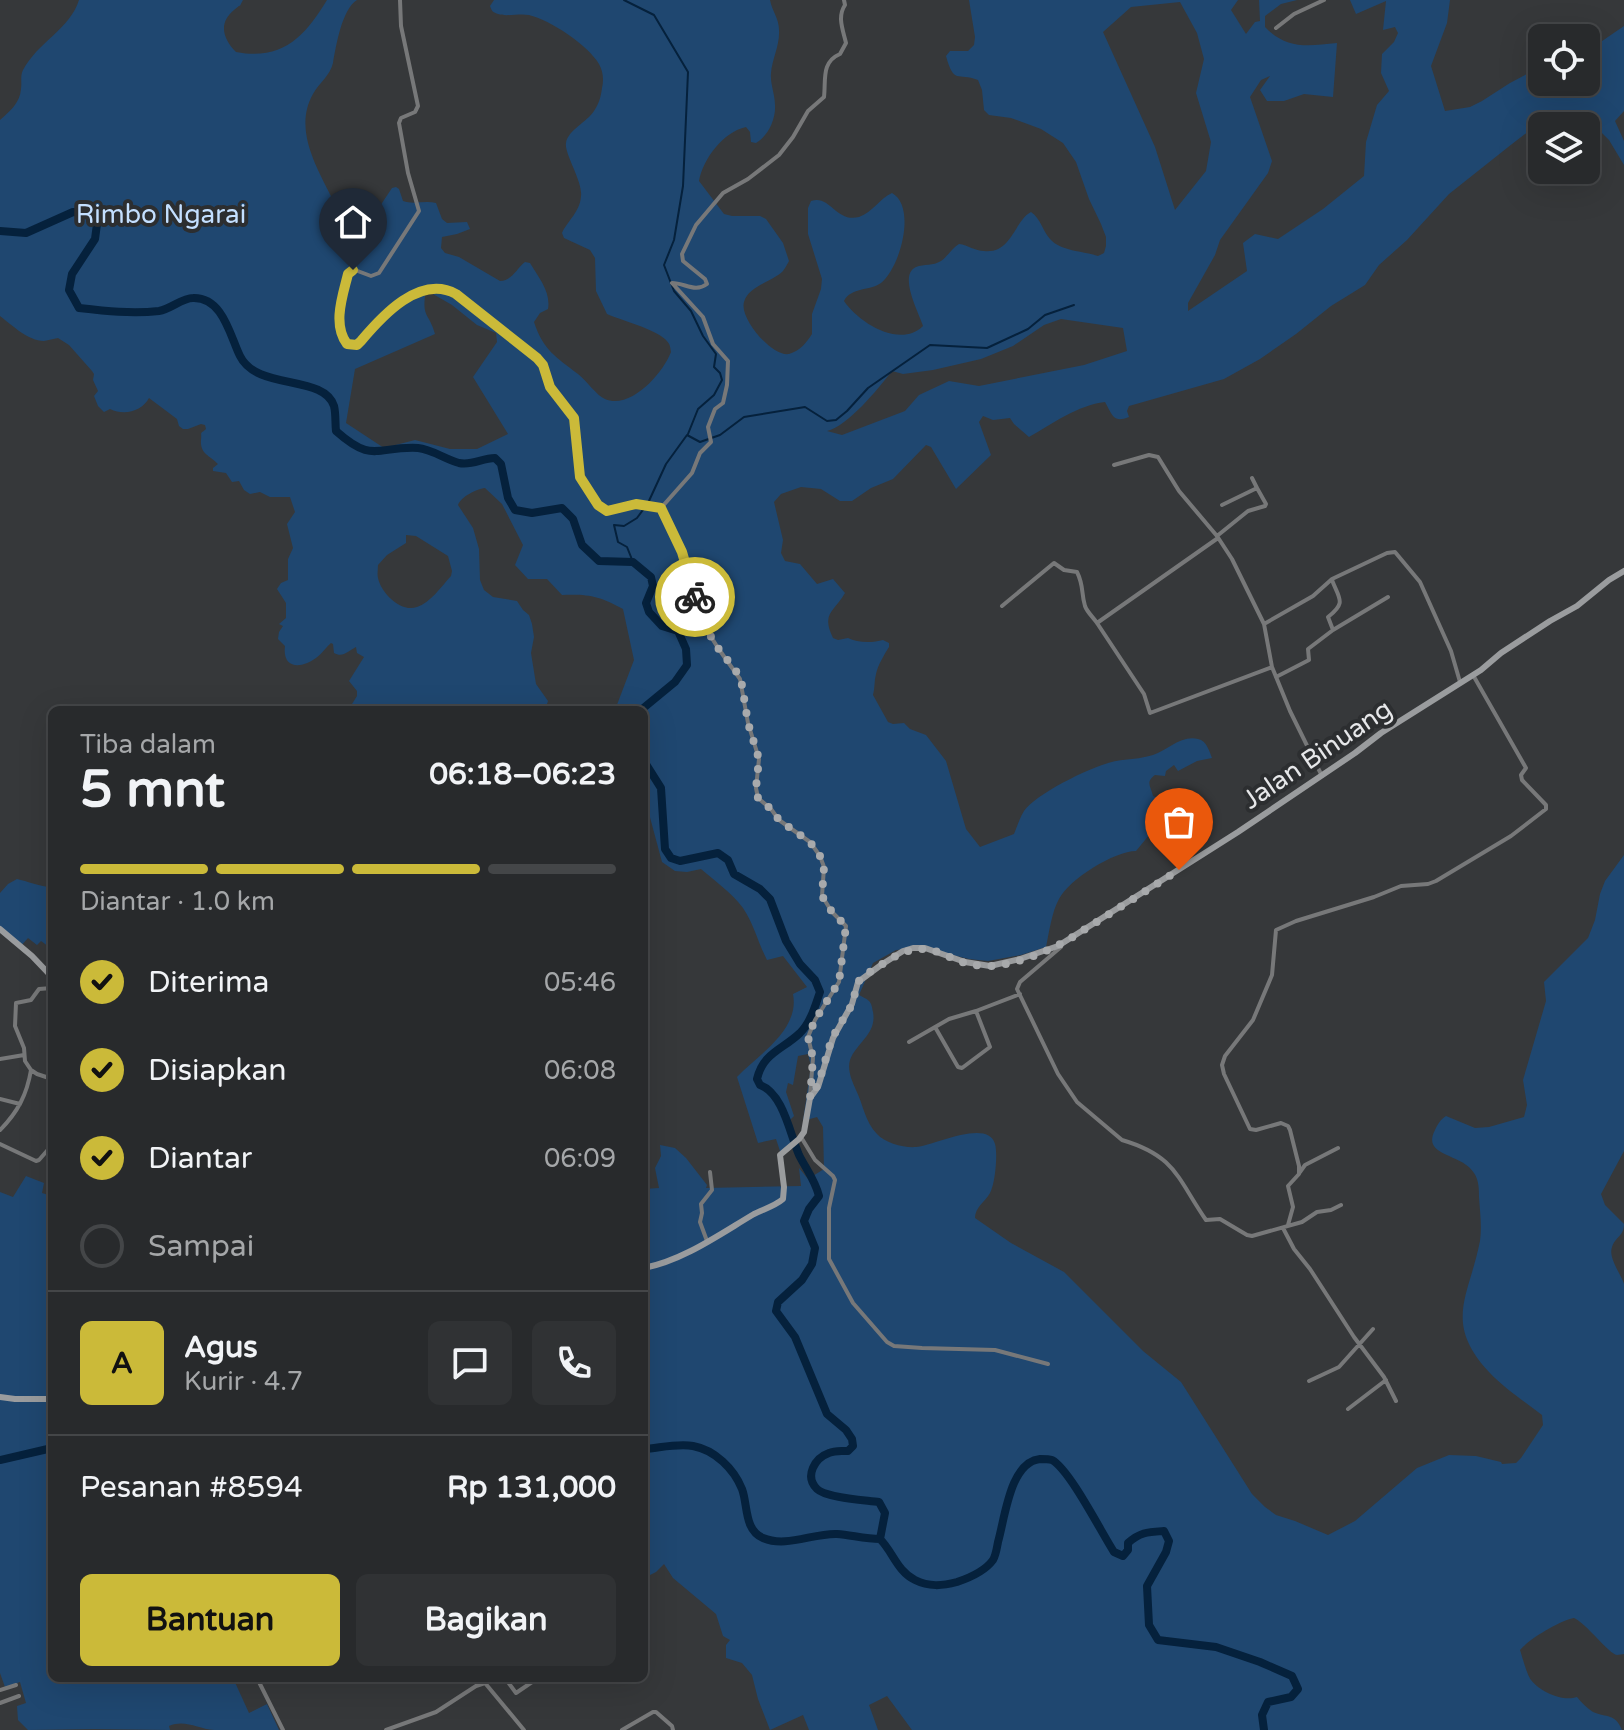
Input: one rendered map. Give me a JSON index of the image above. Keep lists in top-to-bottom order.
{
  "streets": {
    "main road": ["Jalan Binuang"]
  },
  "parks": ["Rimbo Ngarai"],
  "page": {
    "heading": ["5 mnt", "Tiba dalam", "06:18–06:23"],
    "panel": [
      "Agus",
      "Kurir · 4.7",
      "Pesanan #8594",
      "Rp 131,000"
    ],
    "bar": "Diantar · 1.0 km",
    "list": [
      ["Diterima", "05:46"],
      ["Disiapkan", "06:08"],
      ["Diantar", "06:09"],
      "Sampai"
    ],
    "round": "A",
    "buttons": ["Bantuan", "Bagikan"]
  }
}
